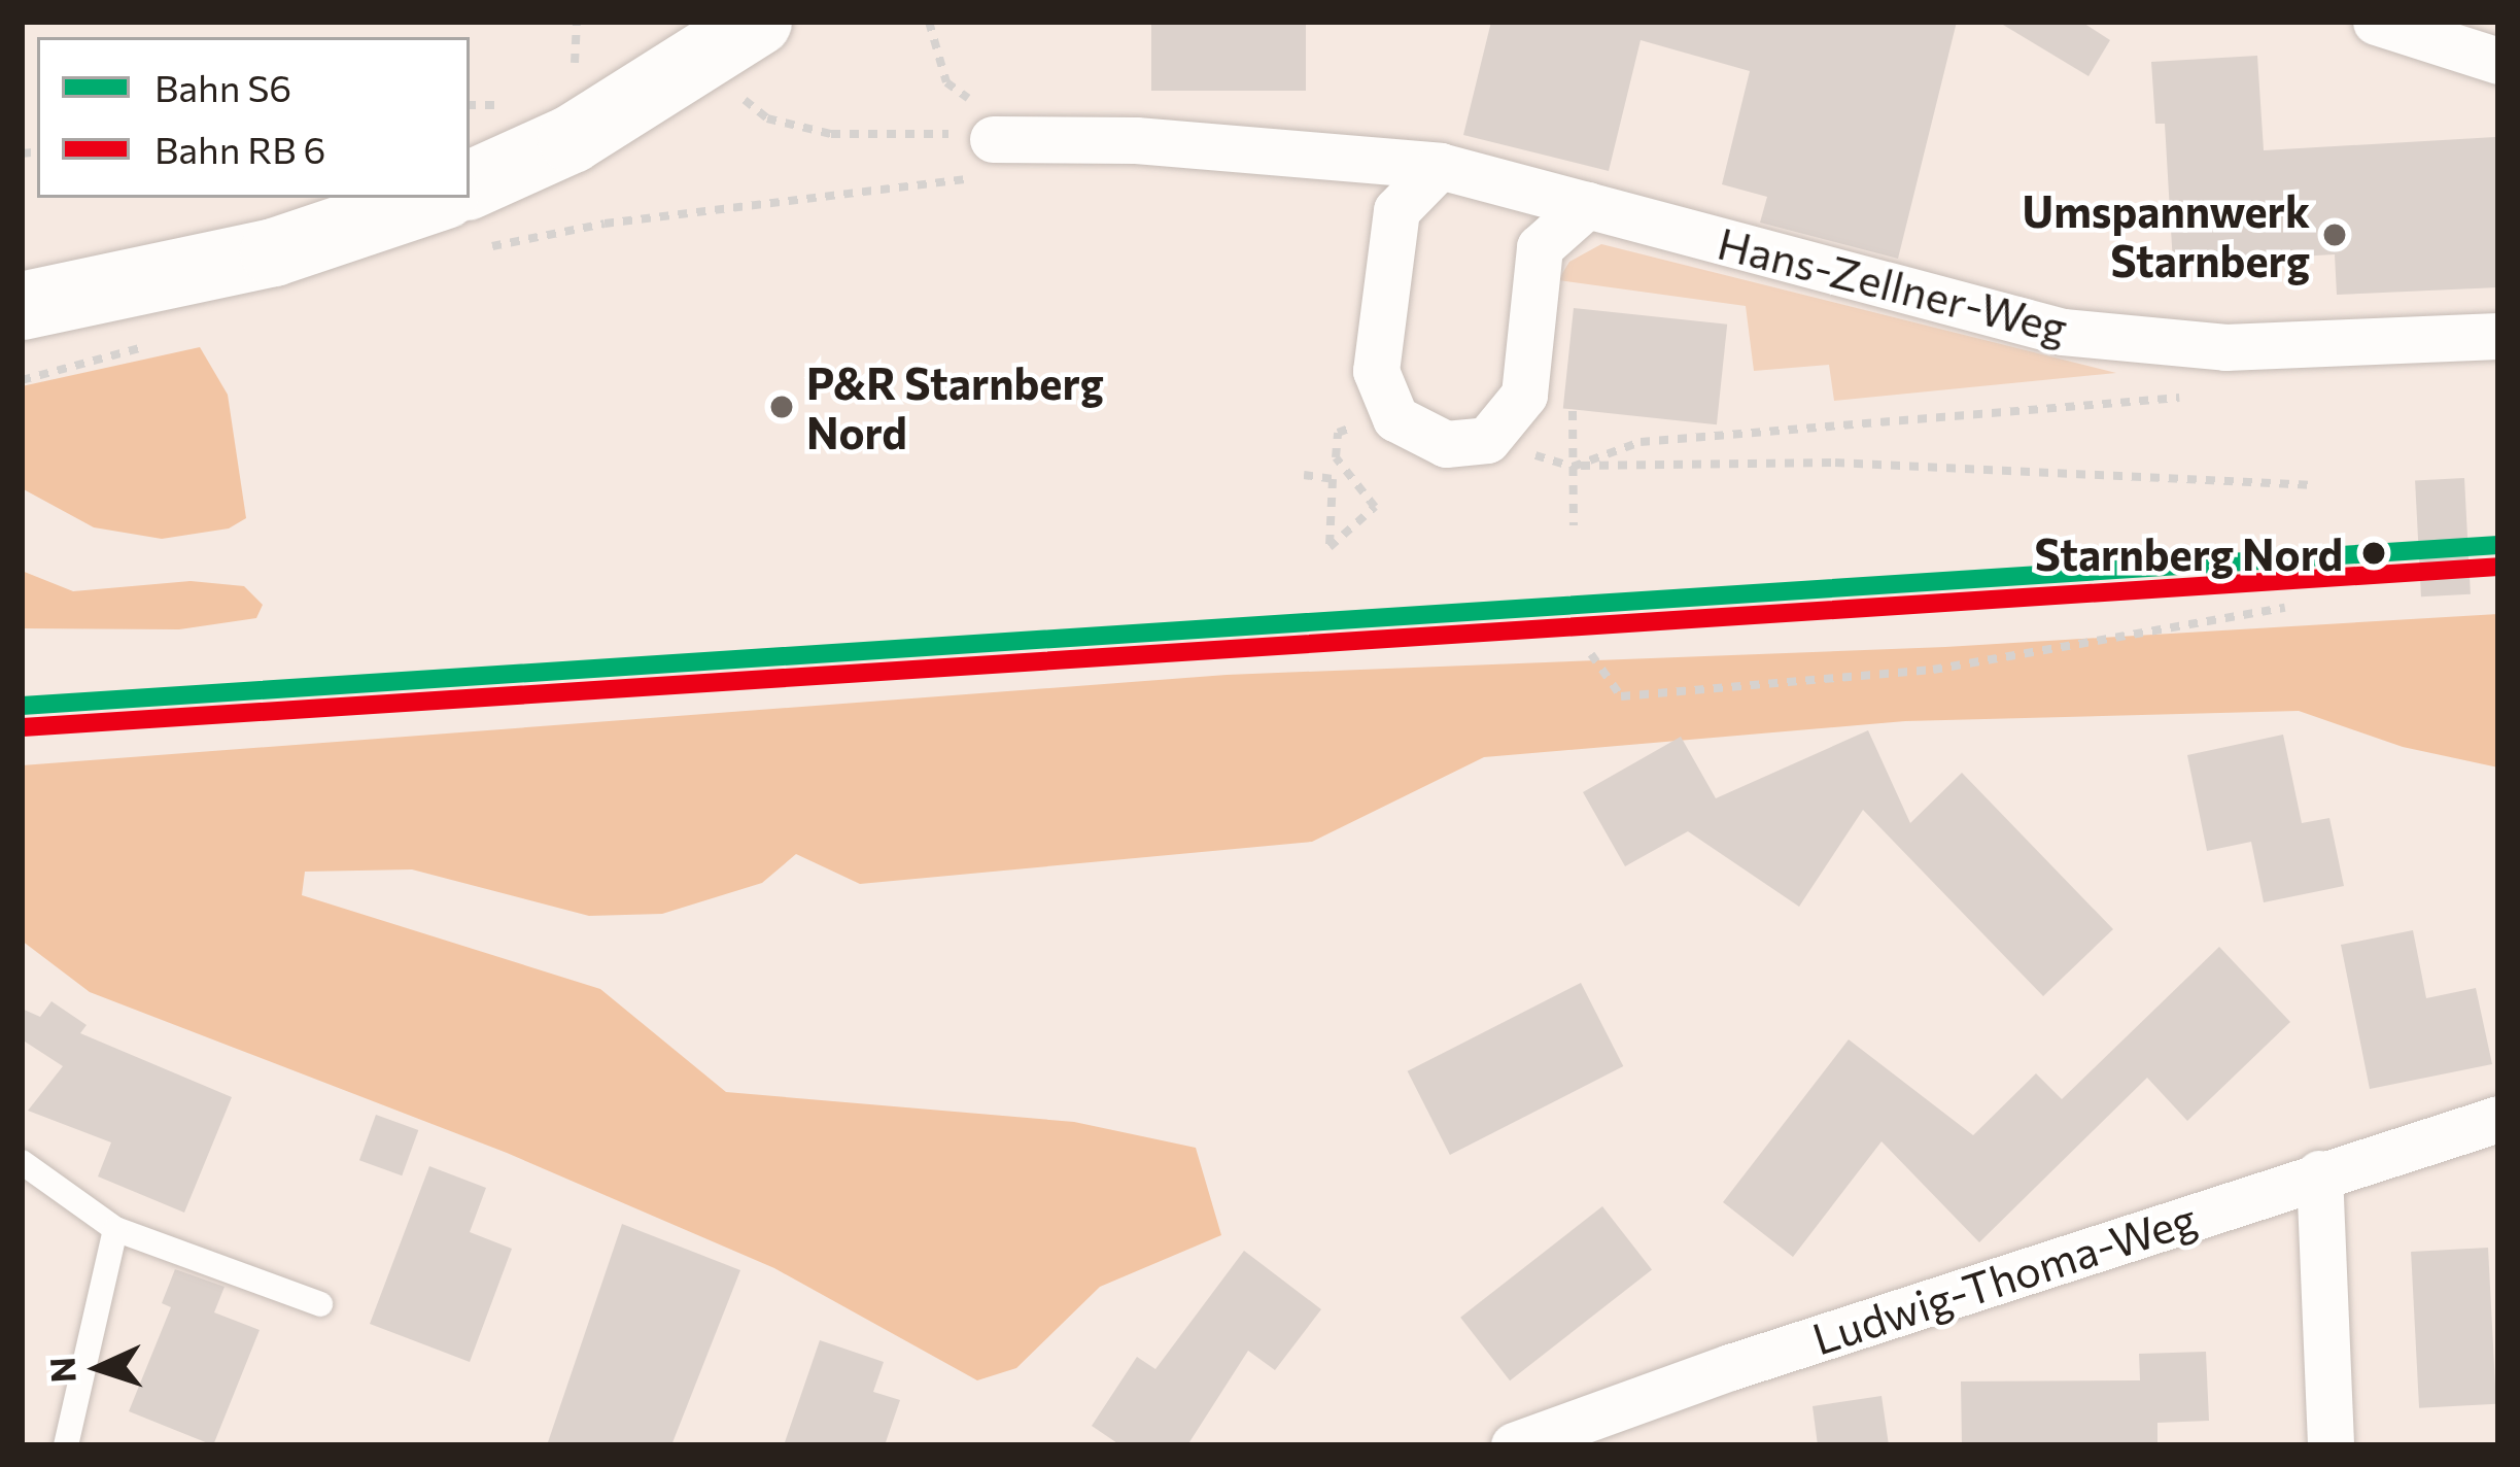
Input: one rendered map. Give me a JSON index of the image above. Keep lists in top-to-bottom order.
{
  "streets": {
    "street": ["Hans-Zellner-Weg", "Ludwig-Thoma-Weg"]
  },
  "places": ["Umspannwerk Starnberg", "P&R Starnberg Nord", "Starnberg Nord"],
  "lines": ["rail line S6"],
  "legend": ["Bahn S6", "Bahn RB 6"],
  "north": "left"
}
